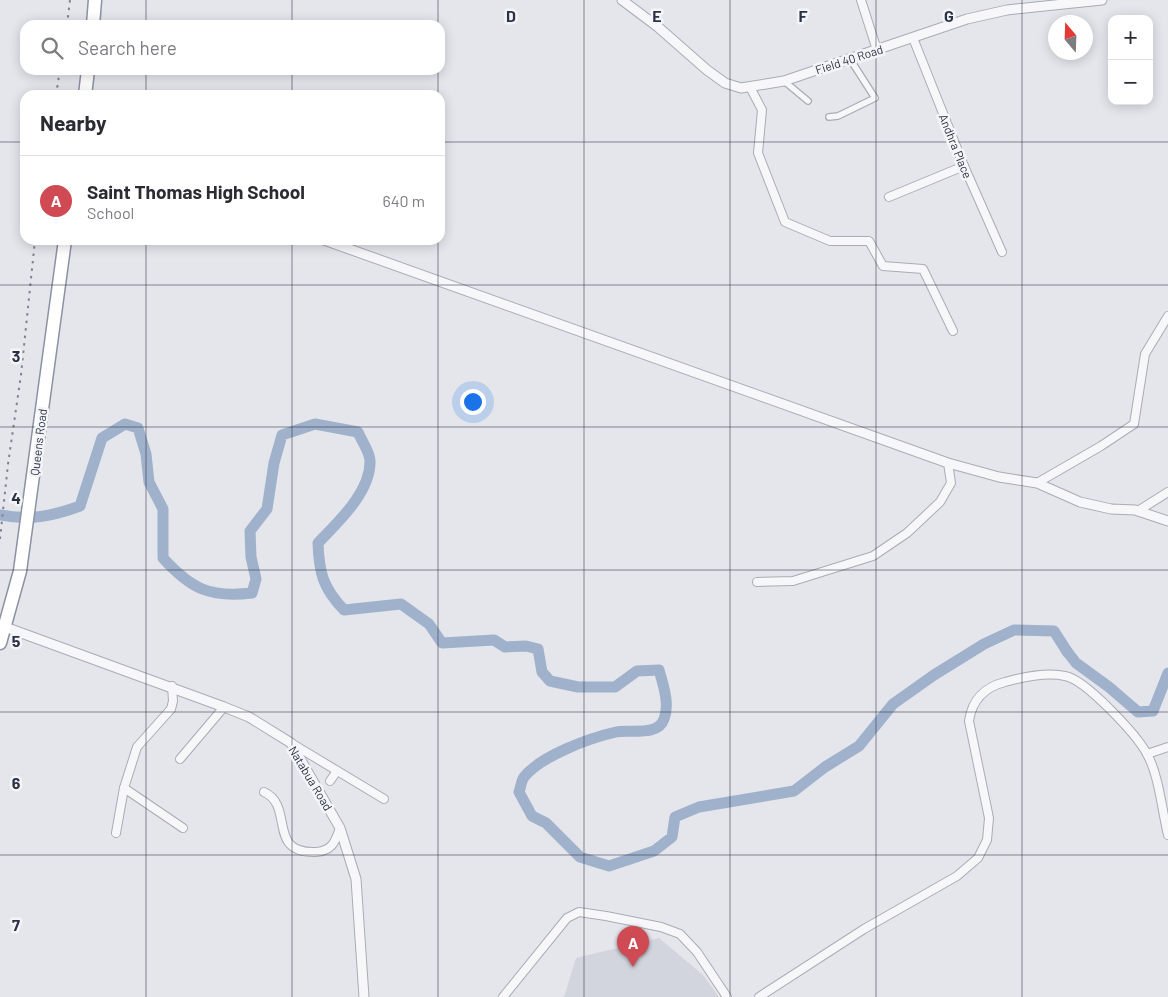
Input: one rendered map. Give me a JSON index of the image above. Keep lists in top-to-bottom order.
{
  "streets": {
    "highway": ["Queens Road"],
    "street": ["Field 40 Road", "Andhra Place", "Natabua Road"]
  },
  "crossings": [
    ["Field 40 Road", "Andhra Place"],
    ["Queens Road", "Natabua Road"]
  ],
  "north": "top",
  "page": {
    "map_buttons": ["+", "−"],
    "search": "Search here",
    "heading": "Nearby",
    "list": [
      {
        "mark": "A",
        "name": "Saint Thomas High School",
        "note": "School",
        "value": "640 m"
      }
    ],
    "pins": "A"
  },
  "grid": {
    "columns": [
      "D",
      "E",
      "F",
      "G"
    ],
    "rows": [
      "3",
      "4",
      "5",
      "6",
      "7"
    ]
  }
}
